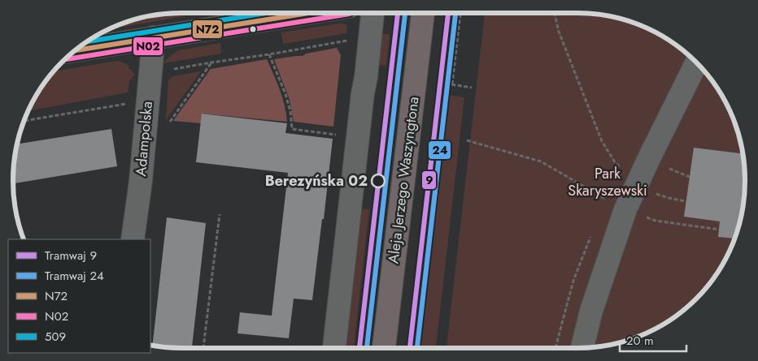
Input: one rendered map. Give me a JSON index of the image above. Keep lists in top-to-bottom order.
{
  "streets": {
    "main road": ["Aleja Jerzego Waszyngtona"],
    "street": ["Adampolska"]
  },
  "parks": ["Park Skaryszewski"],
  "places": ["Berezyńska 02"],
  "lines": [
    "tram line 9",
    "tram line 24",
    "transit line N72",
    "transit line 509",
    "transit line N02"
  ],
  "legend": [
    "Tramwaj 9",
    "Tramwaj 24",
    "N72",
    "N02",
    "509"
  ],
  "scale_bar": "20 m"
}
